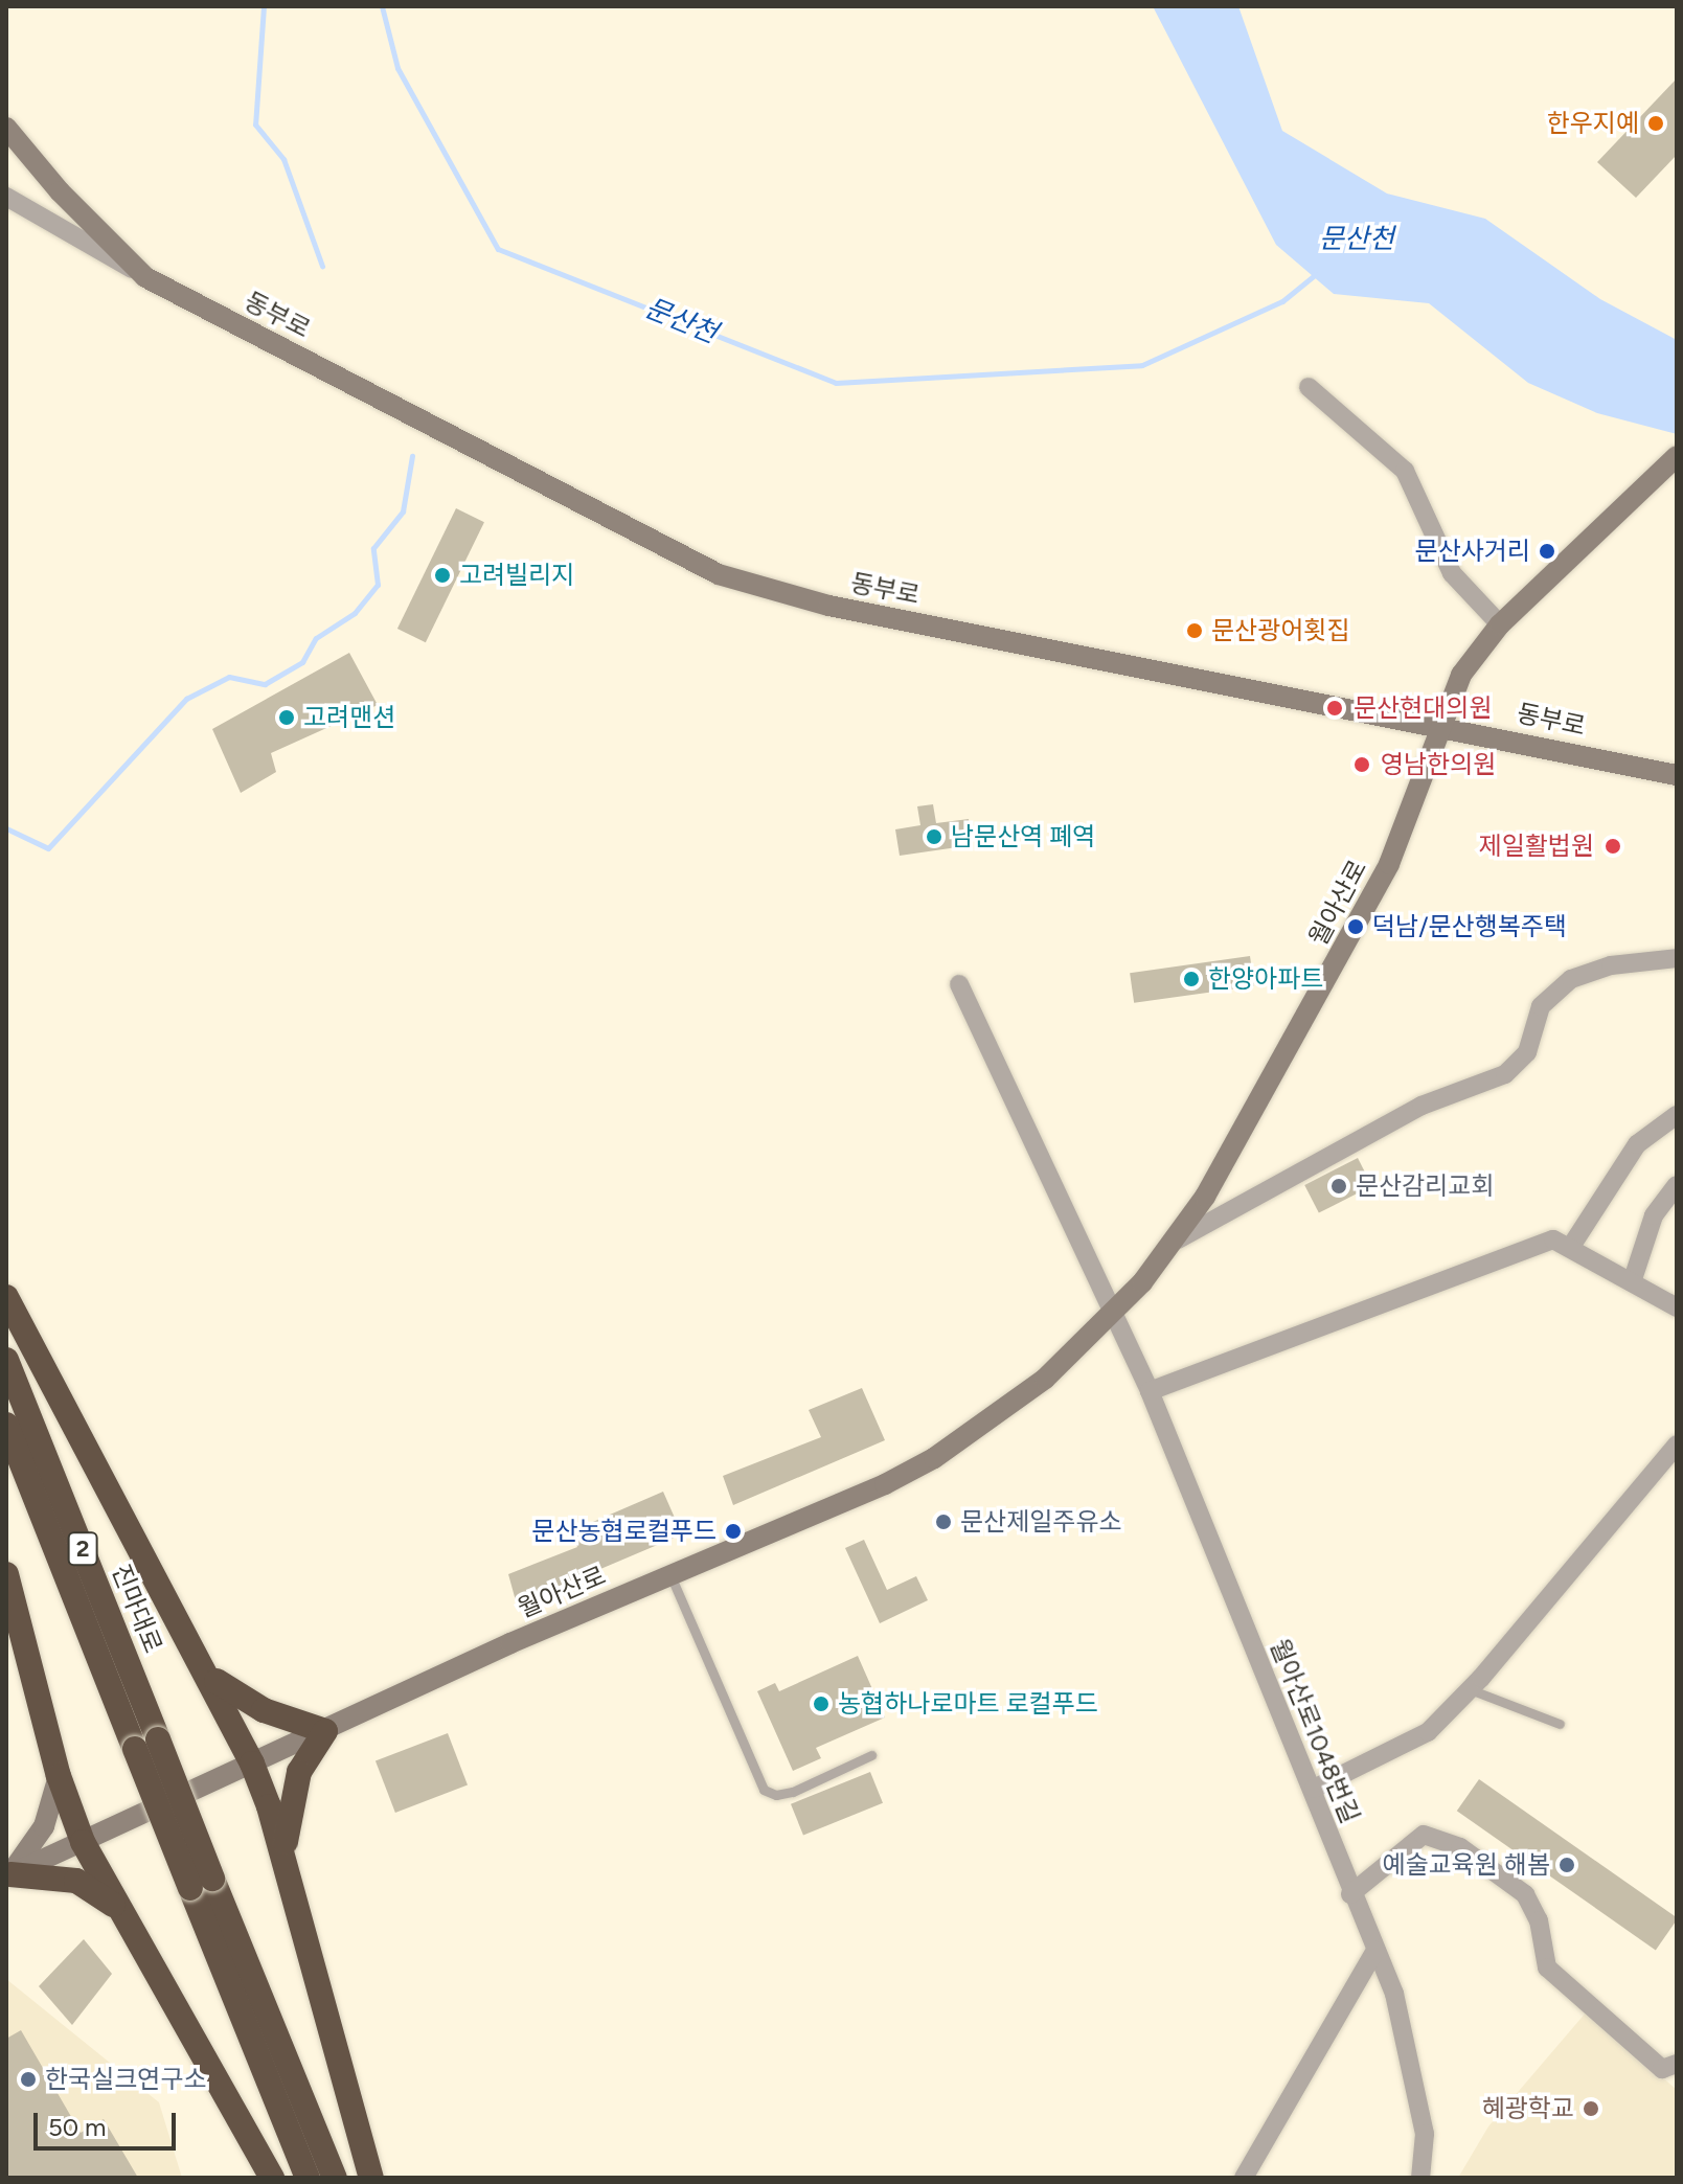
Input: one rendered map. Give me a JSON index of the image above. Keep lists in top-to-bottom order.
{
  "streets": {
    "highway": ["2", "진마대로"],
    "main road": ["동부로", "월아산로"],
    "street": ["월아산로1048번길"]
  },
  "crossings": [
    ["동부로", "월아산로"],
    ["월아산로", "월아산로1048번길"],
    ["2", "진마대로"]
  ],
  "water": ["문산천"],
  "places": [
    "한우지예",
    "문산사거리",
    "고려빌리지",
    "문산광어횟집",
    "문산현대의원",
    "고려맨션",
    "영남한의원",
    "남문산역 폐역",
    "제일활법원",
    "덕남/문산행복주택",
    "한양아파트",
    "문산감리교회",
    "문산제일주유소",
    "문산농협로컬푸드",
    "농협하나로마트 로컬푸드",
    "예술교육원 해봄",
    "한국실크연구소",
    "혜광학교"
  ],
  "scale_bar": "50 m"
}
